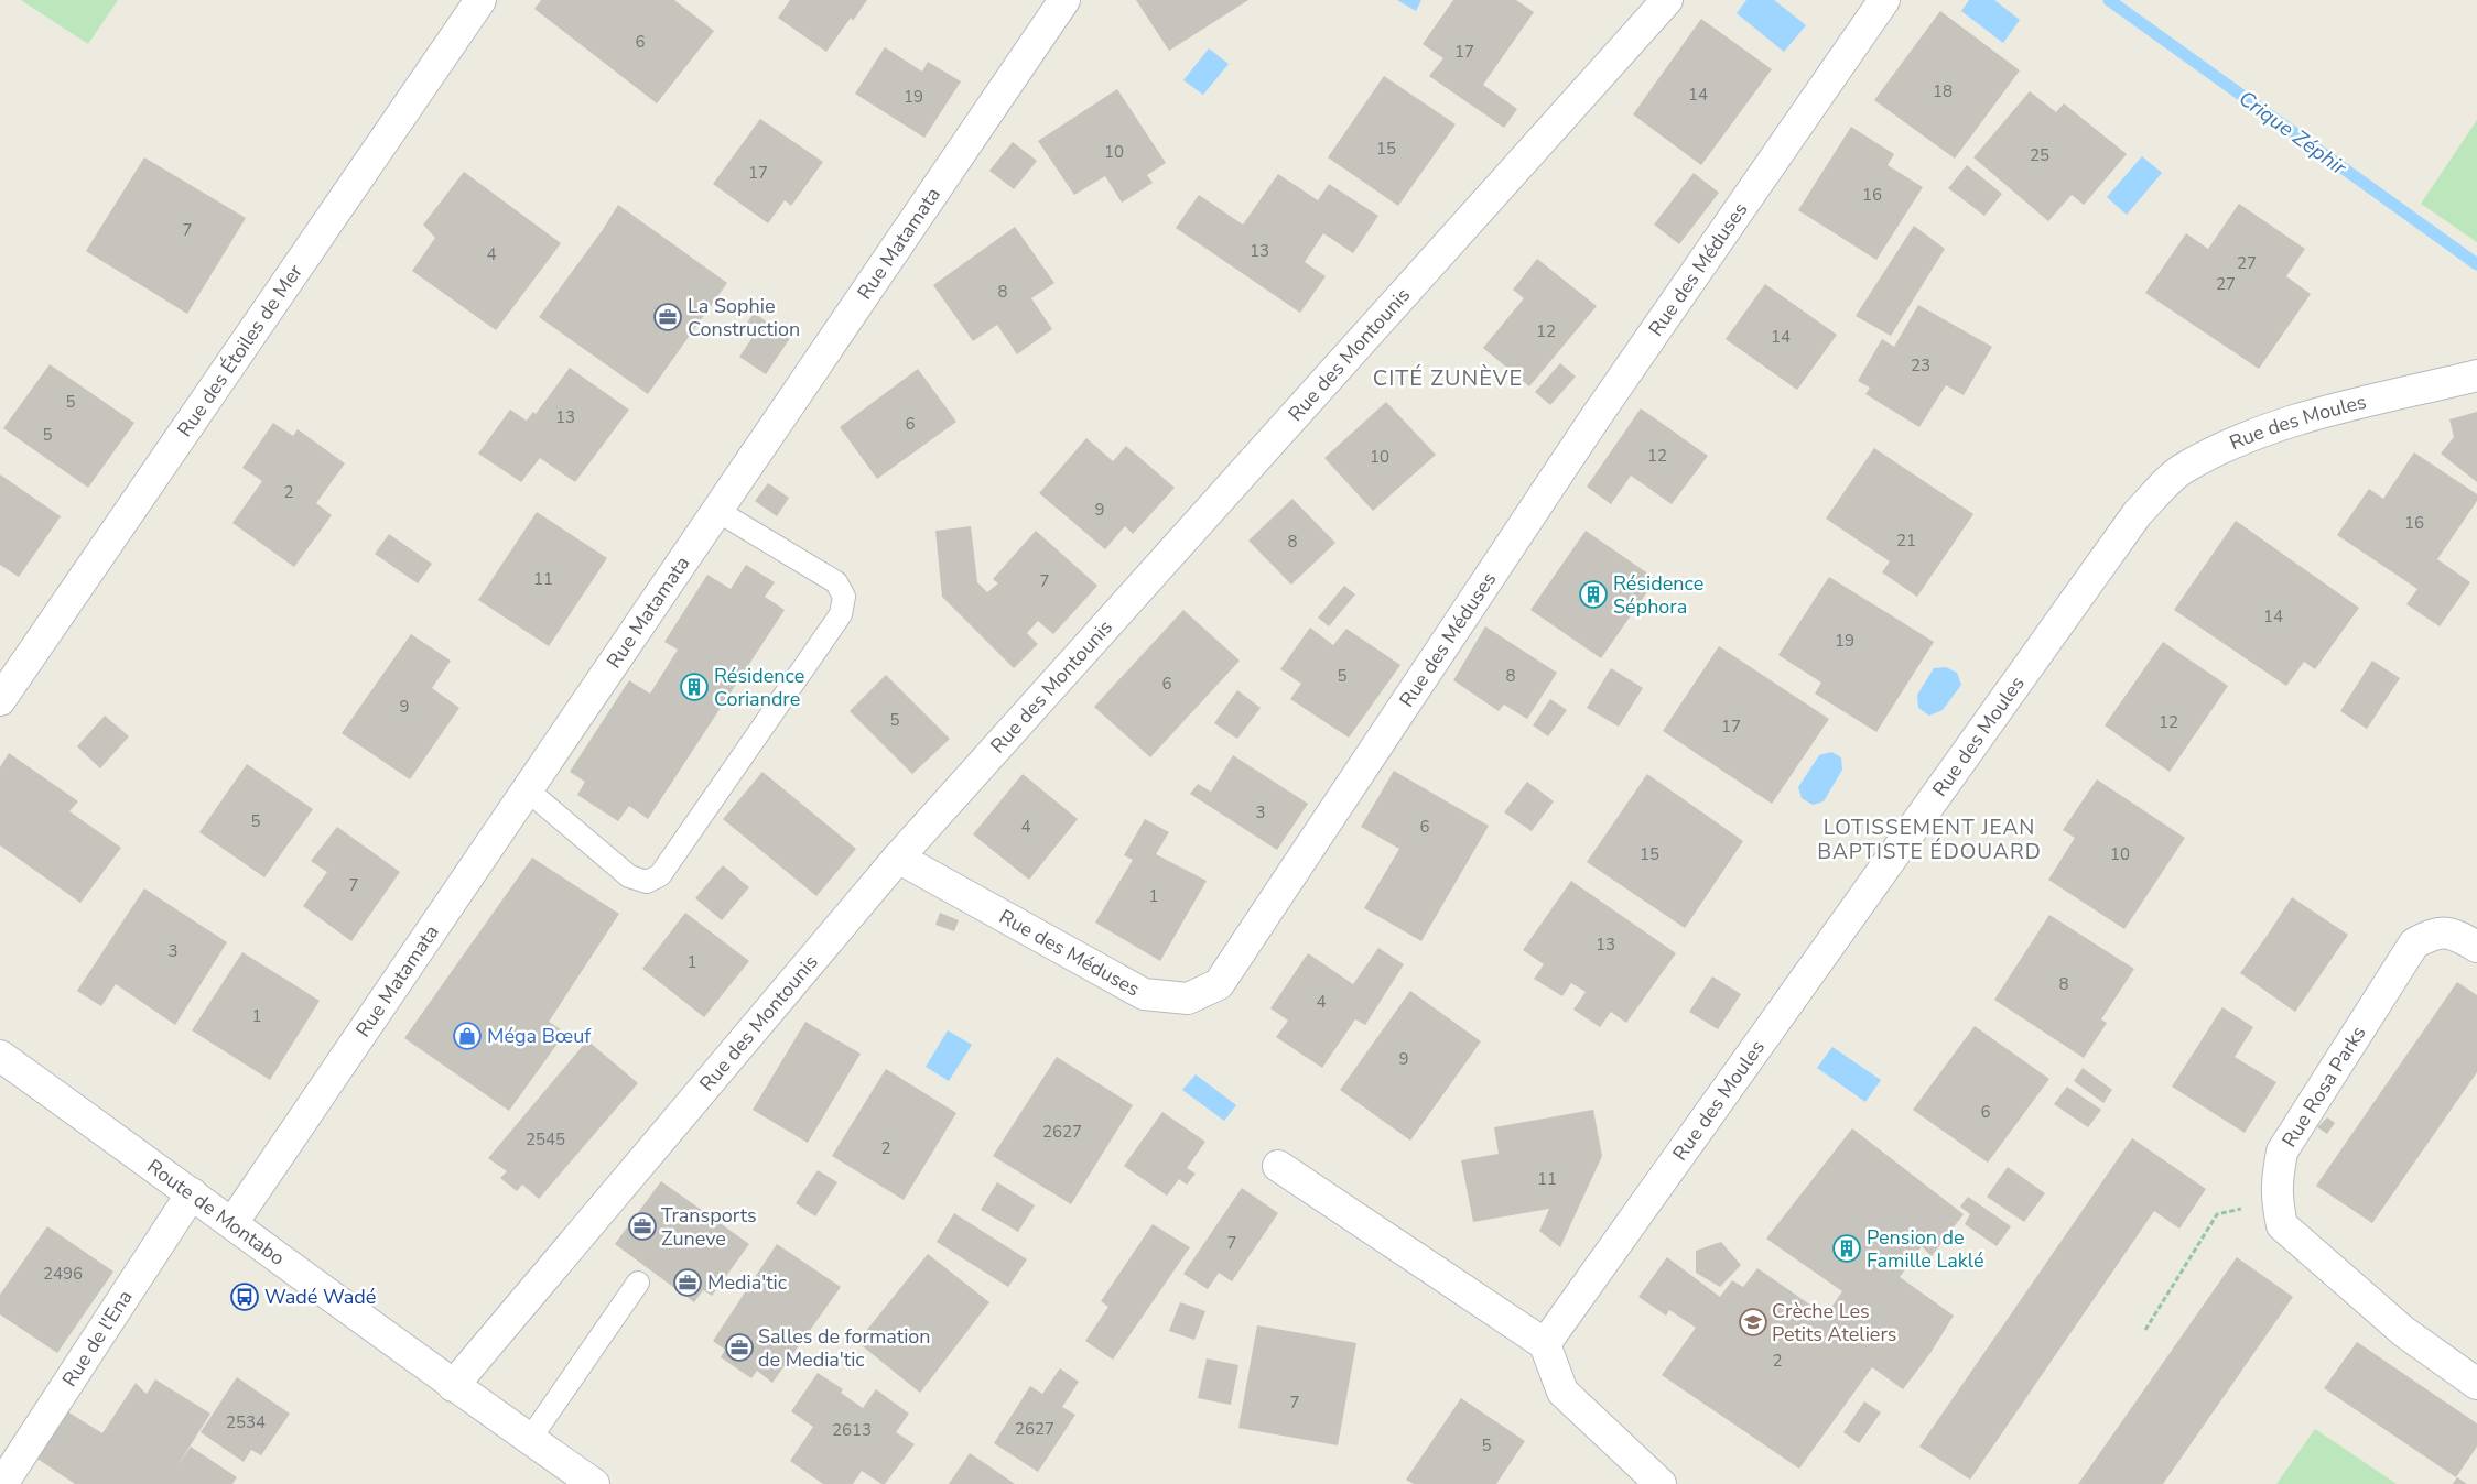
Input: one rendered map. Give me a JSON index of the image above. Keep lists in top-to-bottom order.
{
  "streets": {
    "street": [
      "Rue Matamata",
      "Rue des Méduses",
      "Rue des Étoiles de Mer",
      "Rue des Montounis",
      "Rue des Moules",
      "Rue Rosa Parks",
      "Route de Montabo",
      "Rue de l'Ena"
    ]
  },
  "crossings": [
    ["Rue Matamata", "Route de Montabo"],
    ["Rue des Méduses", "Rue des Montounis"],
    ["Rue des Montounis", "Route de Montabo"],
    ["Route de Montabo", "Rue de l'Ena"]
  ],
  "districts": ["CITÉ ZUNÈVE", "LOTISSEMENT JEAN BAPTISTE ÉDOUARD"],
  "water": ["Crique Zéphir"],
  "places": {
    "office": [
      "La Sophie Construction",
      "Transports Zuneve",
      "Media'tic",
      "Salles de formation de Media'tic"
    ],
    "building": ["Résidence Séphora", "Résidence Coriandre", "Pension de Famille Laklé"],
    "shop": ["Méga Bœuf"],
    "bus stop": ["Wadé Wadé"],
    "school or university": ["Crèche Les Petits Ateliers"]
  },
  "house_numbers": [
    "6",
    "17",
    "18",
    "14",
    "19",
    "15",
    "10",
    "25",
    "17",
    "16",
    "7",
    "13",
    "4",
    "27",
    "27",
    "8",
    "12",
    "14",
    "23",
    "5",
    "13",
    "6",
    "5",
    "12",
    "10",
    "2",
    "9",
    "16",
    "21",
    "8",
    "11",
    "7",
    "14",
    "19",
    "5",
    "8",
    "6",
    "9",
    "5",
    "12",
    "17",
    "3",
    "5",
    "4",
    "6",
    "15",
    "10",
    "7",
    "1",
    "13",
    "3",
    "1",
    "8",
    "4",
    "1",
    "9",
    "6",
    "2627",
    "2545",
    "2",
    "11",
    "7",
    "2496",
    "2",
    "7",
    "2534",
    "2627",
    "2613",
    "5"
  ]
}
